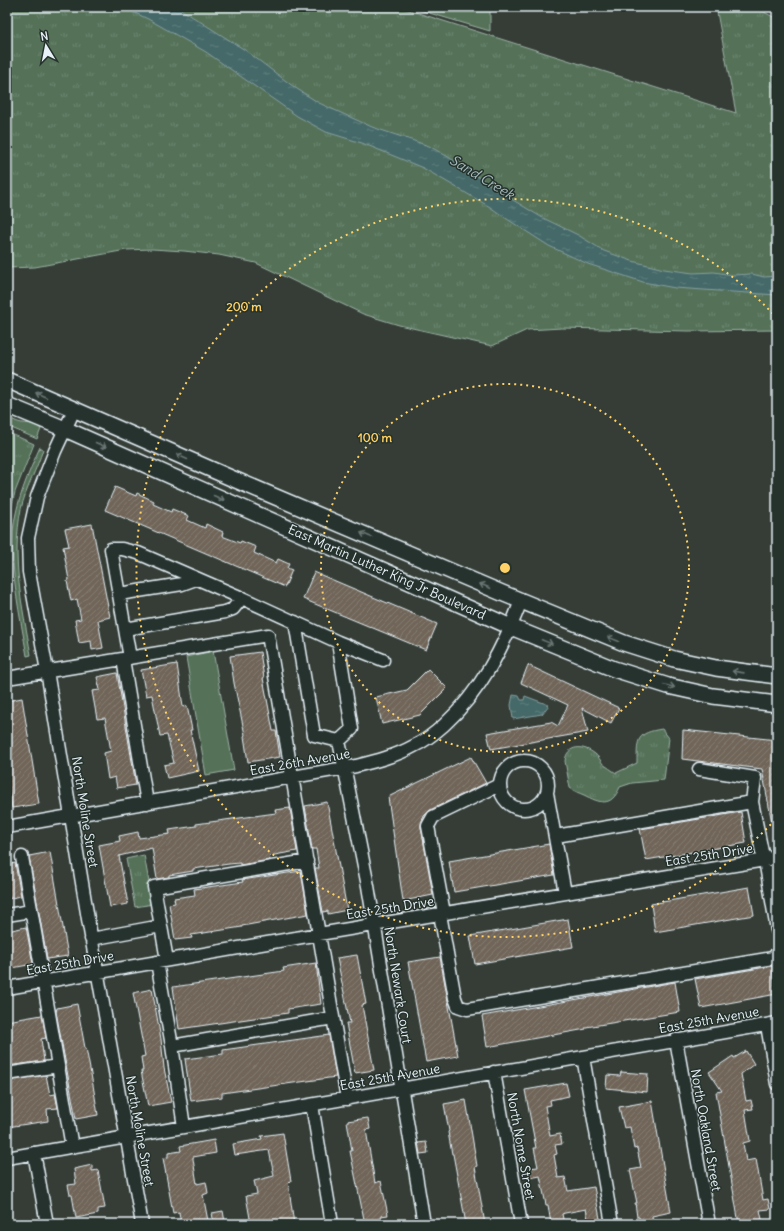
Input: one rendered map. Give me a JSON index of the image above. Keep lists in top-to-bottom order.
{
  "streets": {
    "main road": ["East Martin Luther King Jr Boulevard"],
    "street": [
      "East 26th Avenue",
      "North Moline Street",
      "East 25th Drive",
      "North Newark Court",
      "East 25th Avenue",
      "North Oakland Street",
      "North Nome Street"
    ]
  },
  "crossings": [
    ["East Martin Luther King Jr Boulevard", "East 26th Avenue"],
    ["East Martin Luther King Jr Boulevard", "North Moline Street"],
    ["East 26th Avenue", "North Moline Street"],
    ["East 26th Avenue", "North Newark Court"],
    ["North Moline Street", "East 25th Drive"],
    ["North Moline Street", "East 25th Avenue"],
    ["East 25th Drive", "North Newark Court"],
    ["North Newark Court", "East 25th Avenue"],
    ["East 25th Avenue", "North Oakland Street"],
    ["East 25th Avenue", "North Nome Street"]
  ],
  "water": ["Sand Creek"],
  "north": "top",
  "rings": ["200 m", "100 m"]
}
